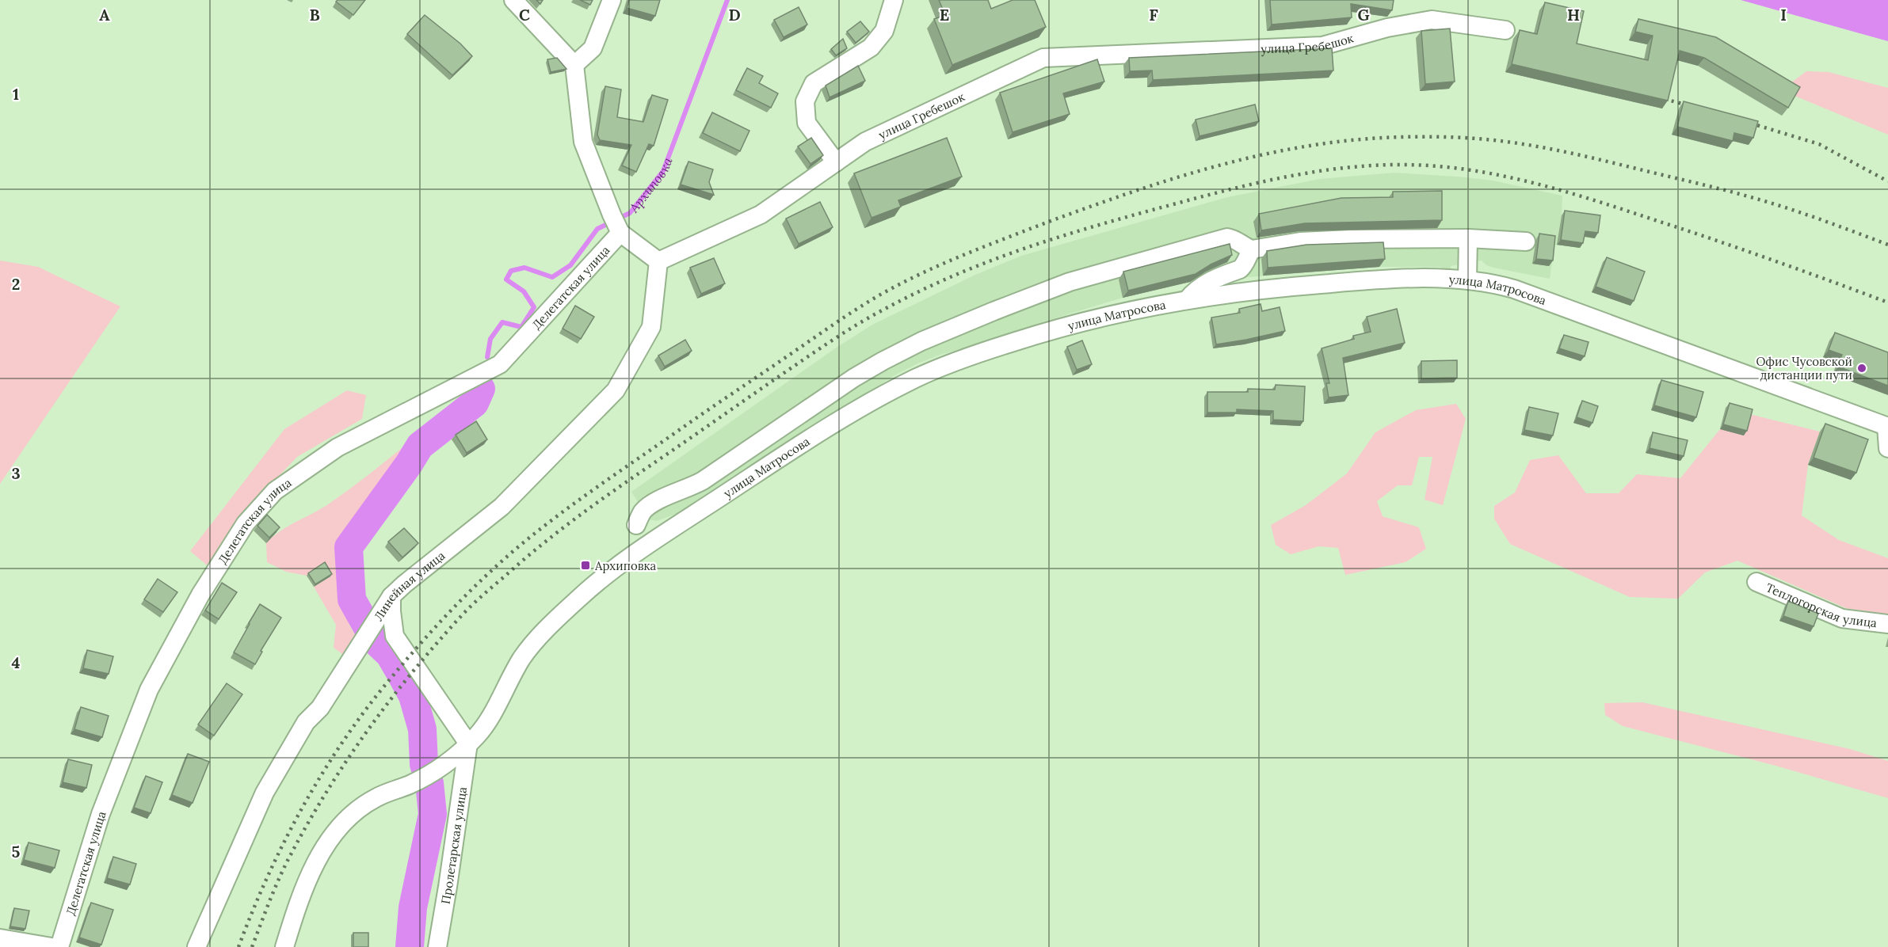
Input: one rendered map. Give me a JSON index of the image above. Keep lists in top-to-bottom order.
{
  "streets": {
    "street": [
      "улица Гребешок",
      "Делегатская улица",
      "улица Матросова",
      "Линейная улица",
      "Теплогорская улица",
      "Пролетарская улица"
    ]
  },
  "crossings": [
    ["улица Гребешок", "Линейная улица"],
    ["улица Матросова", "Пролетарская улица"]
  ],
  "water": ["Архиповка"],
  "places": {
    "other": ["Офис Чусовской дистанции пути"],
    "transit": ["Архиповка"]
  },
  "grid": {
    "columns": [
      "A",
      "B",
      "C",
      "D",
      "E",
      "F",
      "G",
      "H",
      "I"
    ],
    "rows": [
      "1",
      "2",
      "3",
      "4",
      "5"
    ]
  }
}
